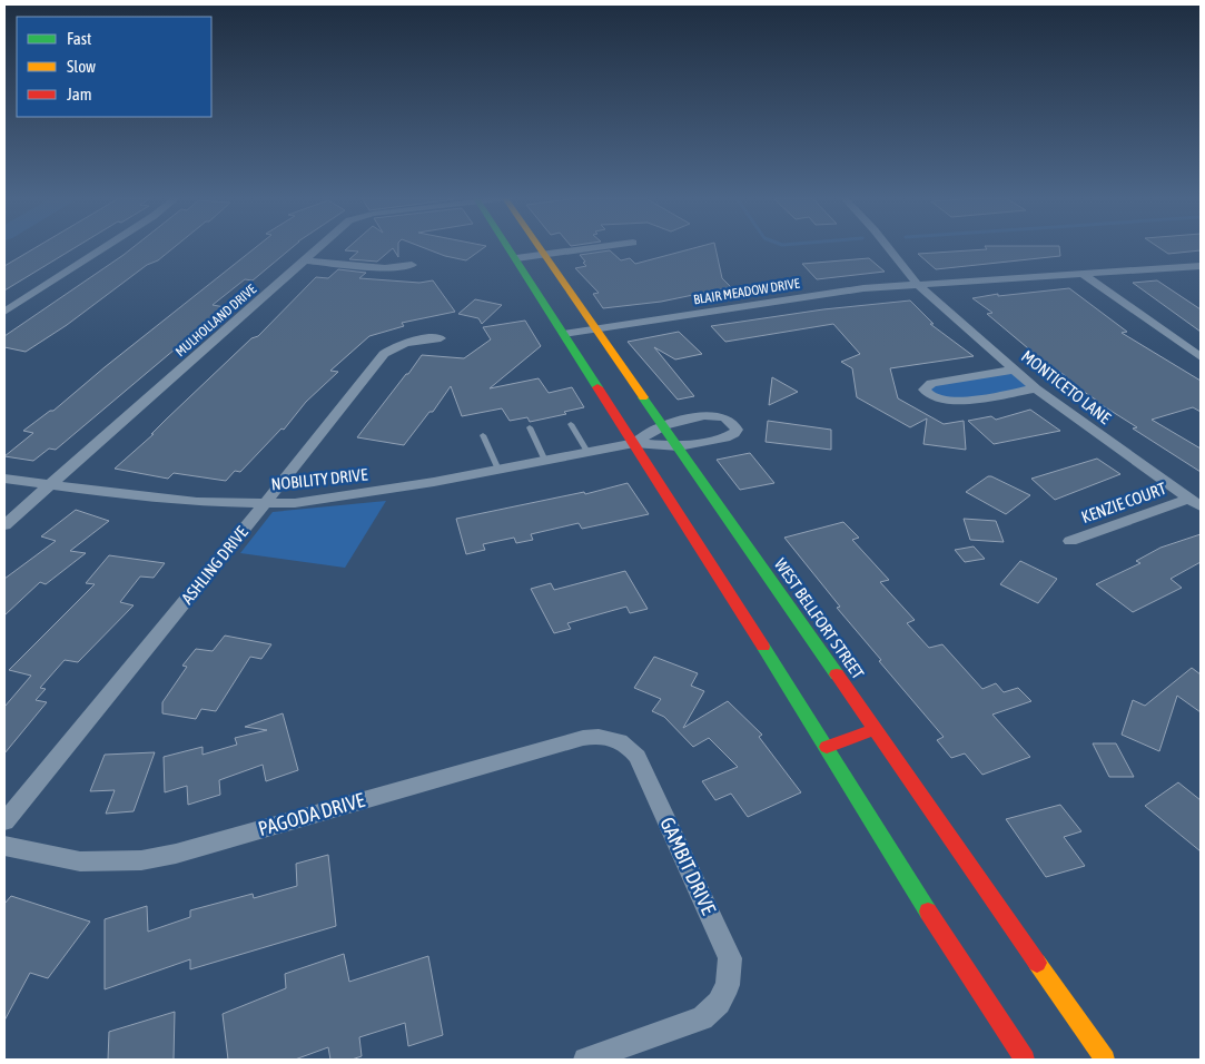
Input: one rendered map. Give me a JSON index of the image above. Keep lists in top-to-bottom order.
{
  "streets": {
    "main road": ["WEST BELLFORT STREET"],
    "street": [
      "BLAIR MEADOW DRIVE",
      "MULHOLLAND DRIVE",
      "MONTICETO LANE",
      "NOBILITY DRIVE",
      "KENZIE COURT",
      "ASHLING DRIVE",
      "PAGODA DRIVE",
      "GAMBIT DRIVE"
    ]
  },
  "crossings": [
    ["BLAIR MEADOW DRIVE", "MONTICETO LANE"],
    ["BLAIR MEADOW DRIVE", "WEST BELLFORT STREET"],
    ["MULHOLLAND DRIVE", "NOBILITY DRIVE"],
    ["MONTICETO LANE", "KENZIE COURT"],
    ["NOBILITY DRIVE", "ASHLING DRIVE"],
    ["NOBILITY DRIVE", "WEST BELLFORT STREET"],
    ["PAGODA DRIVE", "GAMBIT DRIVE"]
  ],
  "legend": ["Fast", "Slow", "Jam"]
}
